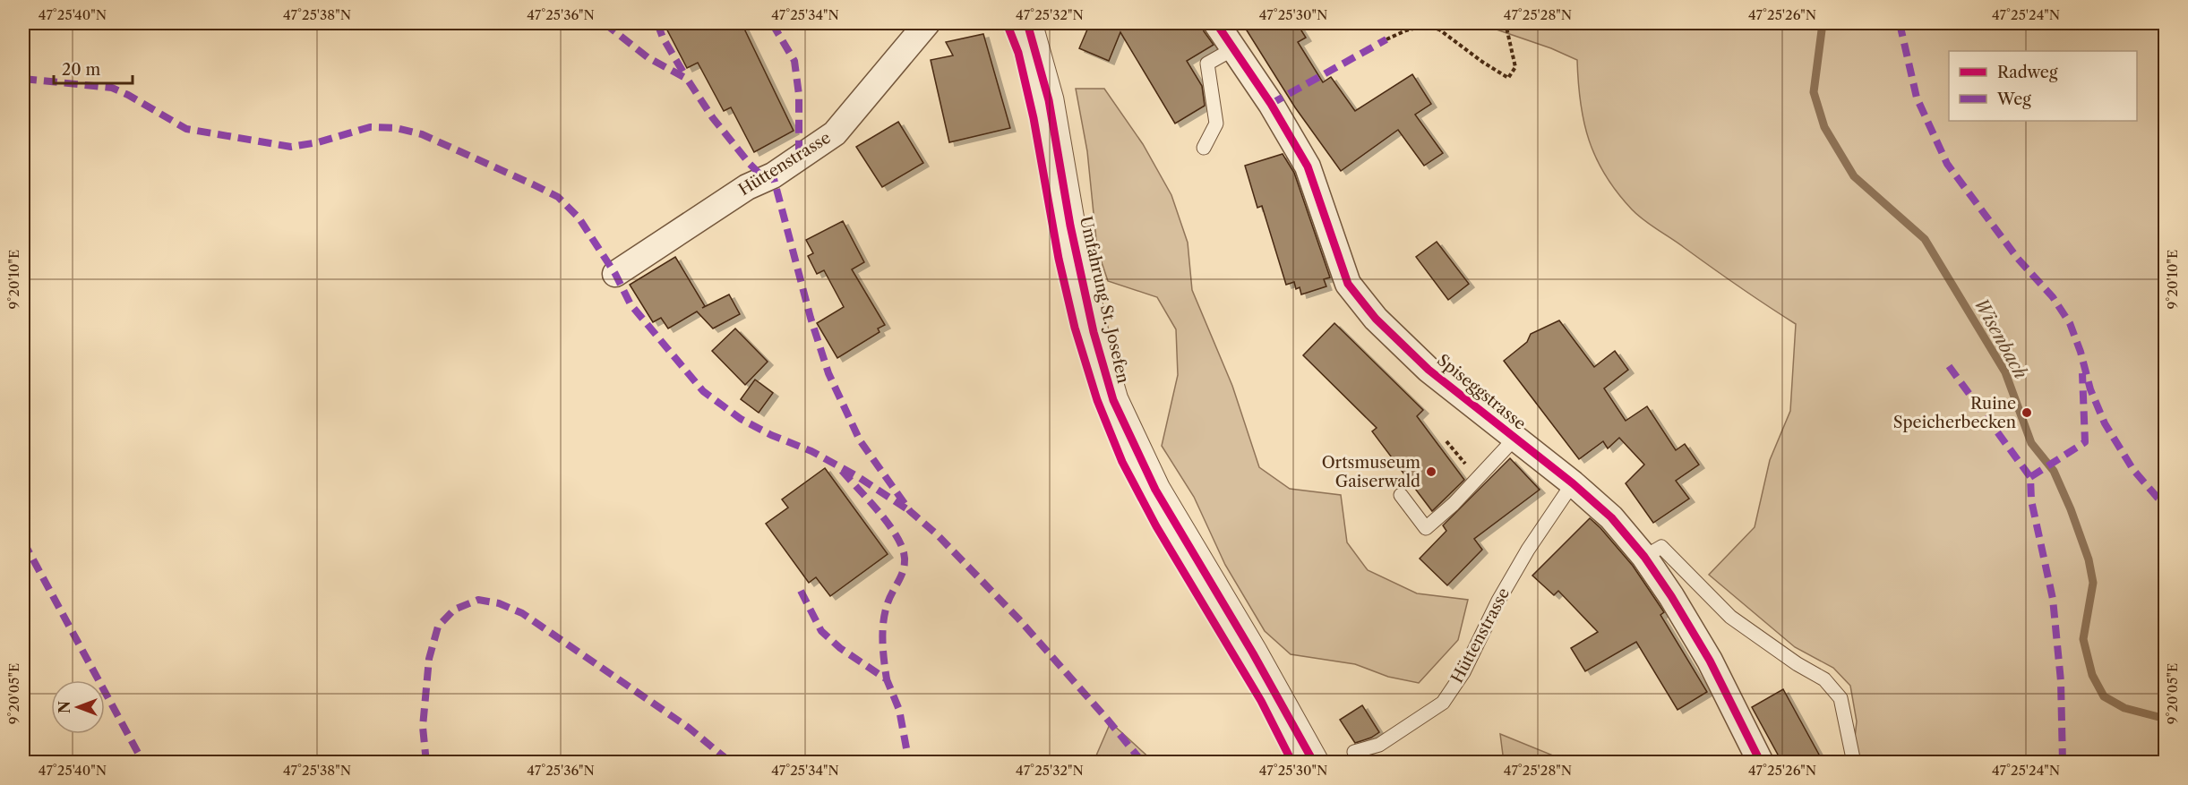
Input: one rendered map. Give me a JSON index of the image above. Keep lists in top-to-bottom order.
{
  "streets": {
    "street": ["Hüttenstrasse", "Umfahrung St. Josefen", "Spiseggstrasse"]
  },
  "crossings": [
    ["Hüttenstrasse", "Spiseggstrasse"]
  ],
  "water": ["Wisenbach"],
  "places": ["Ruine Speicherbecken", "Ortsmuseum Gaiserwald"],
  "legend": ["Radweg", "Weg"],
  "scale_bar": "20 m",
  "north": "left",
  "coordinates": [
    "47°25'40\"N",
    "47°25'38\"N",
    "47°25'36\"N",
    "47°25'34\"N",
    "47°25'32\"N",
    "47°25'30\"N",
    "47°25'28\"N",
    "47°25'26\"N",
    "47°25'24\"N",
    "9°20'10\"E",
    "9°20'05\"E"
  ]
}
